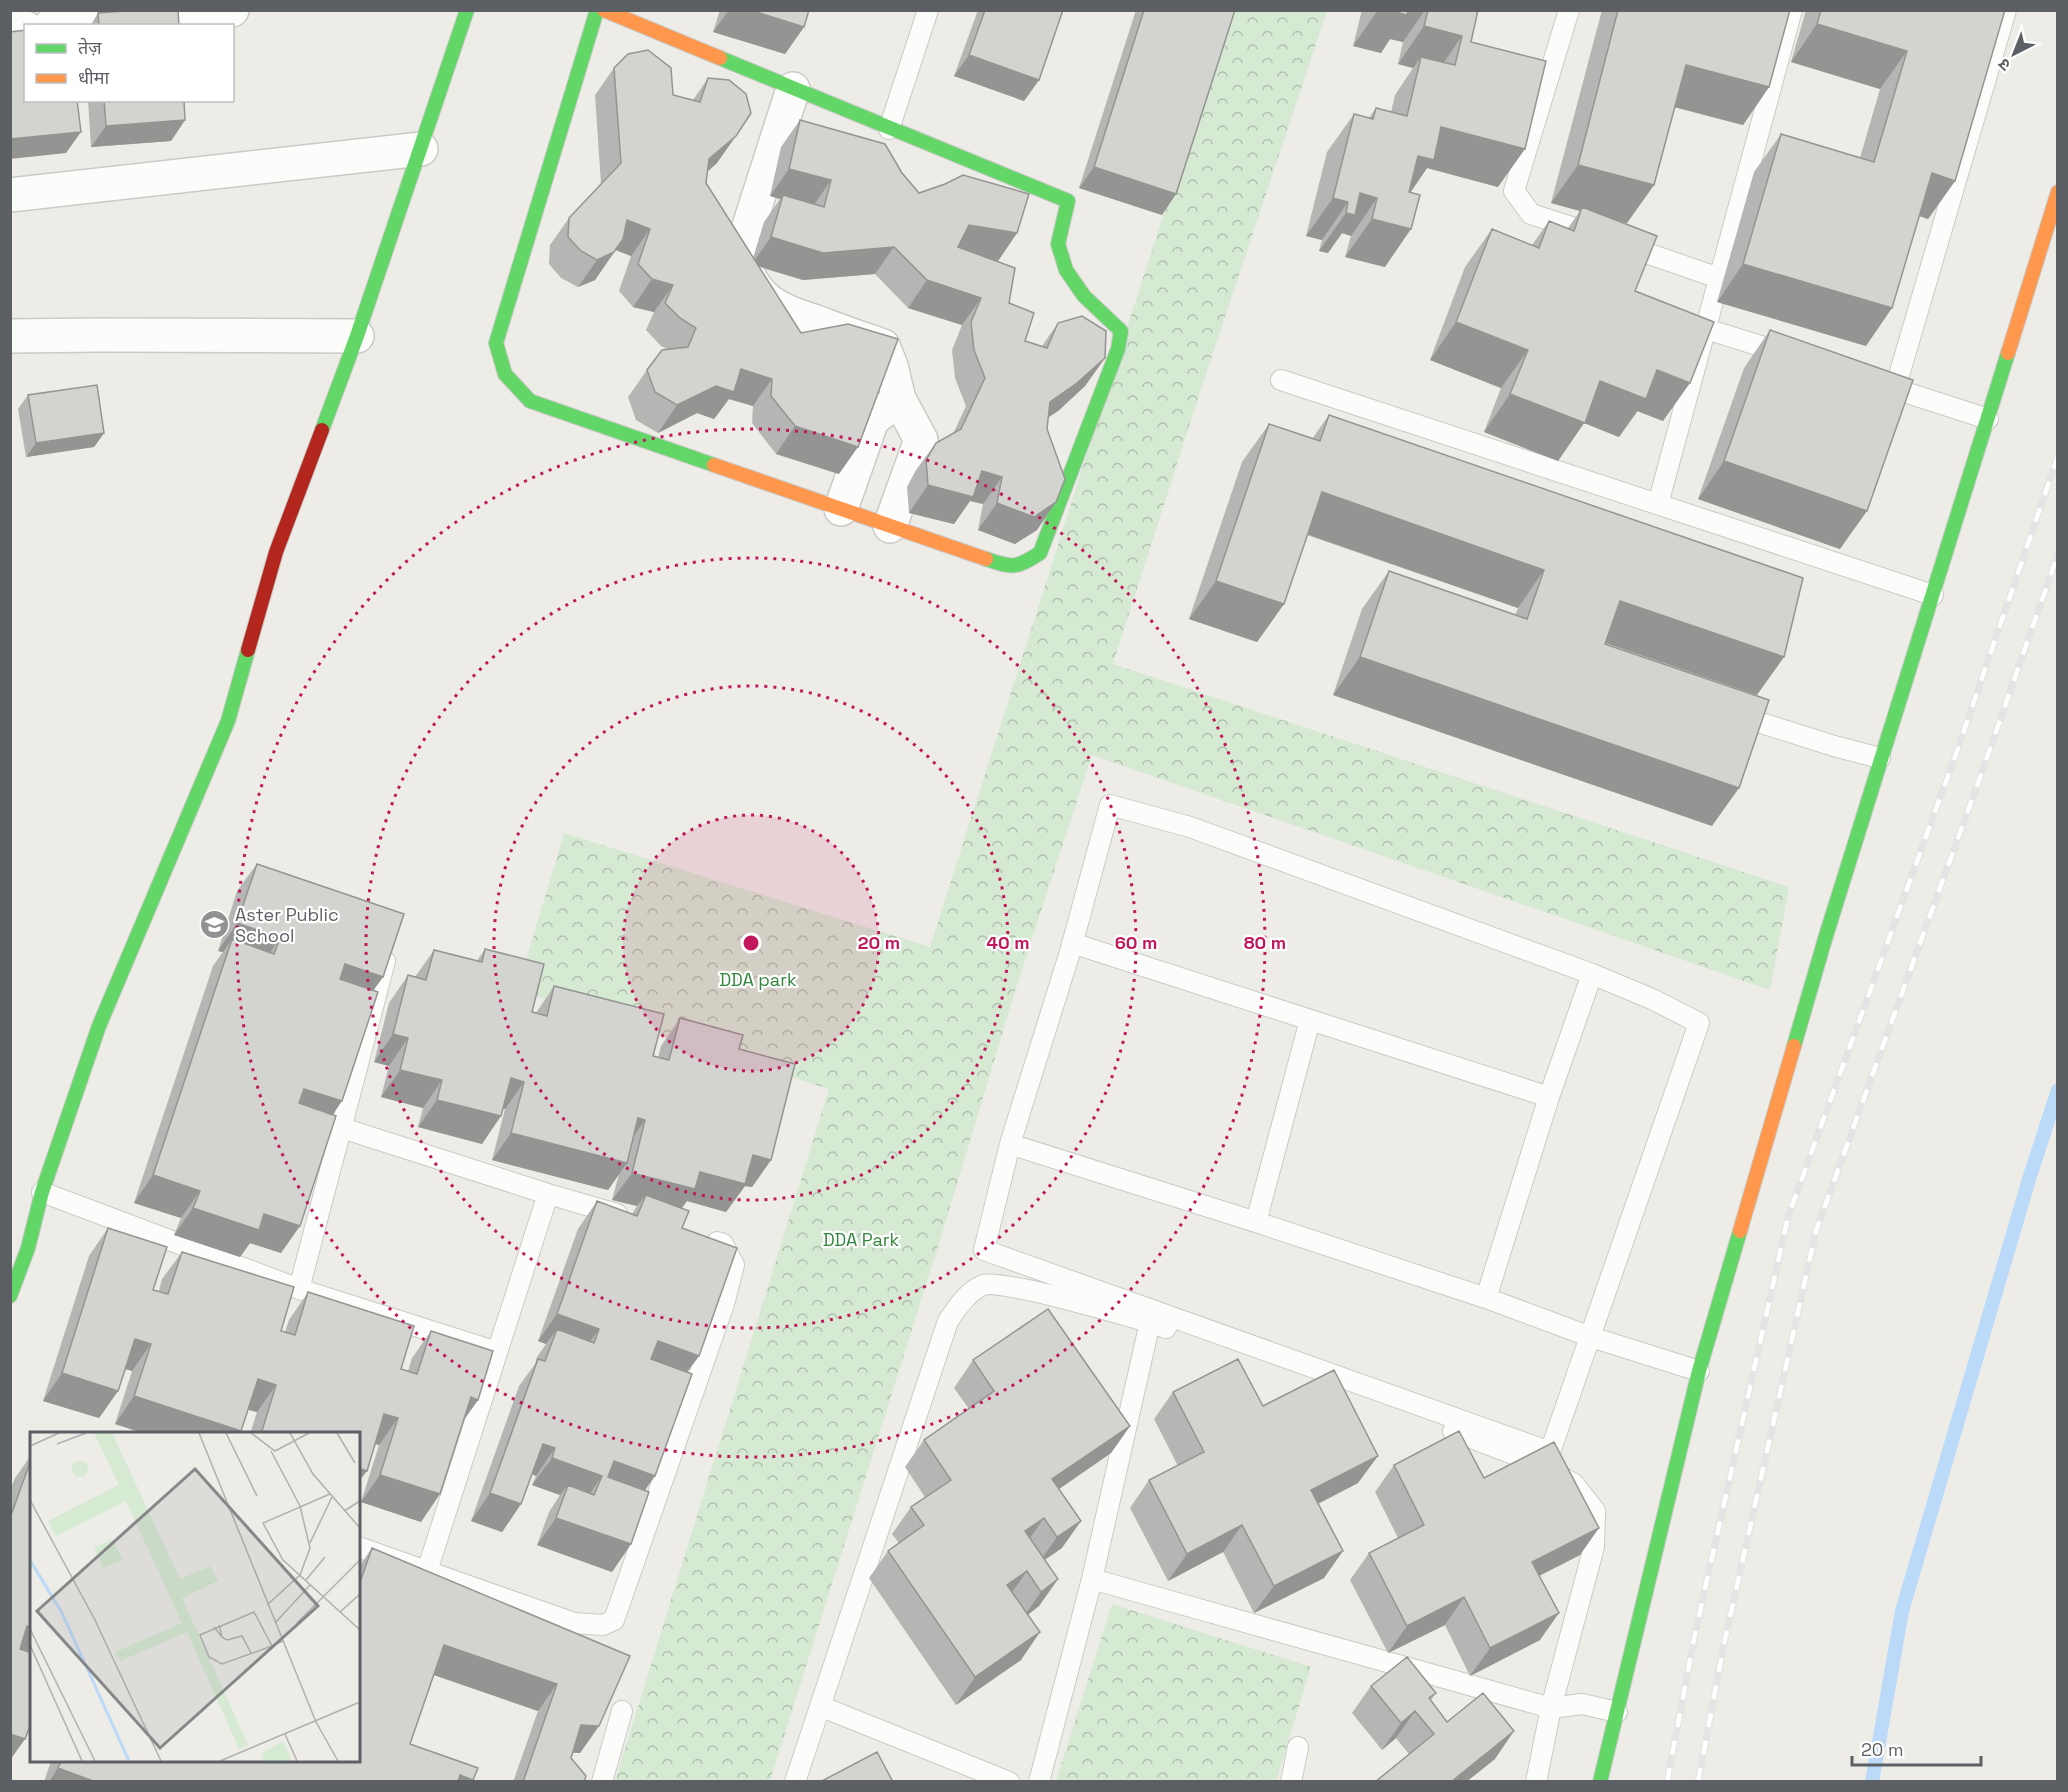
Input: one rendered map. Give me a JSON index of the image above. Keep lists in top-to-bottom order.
{
  "parks": ["DDA park", "DDA Park"],
  "places": {
    "school or university": ["Aster Public School"]
  },
  "legend": ["तेज़", "धीमा"],
  "scale_bar": "20 m",
  "north": "bottom left",
  "rings": [
    "20 m",
    "40 m",
    "60 m",
    "80 m"
  ]
}
